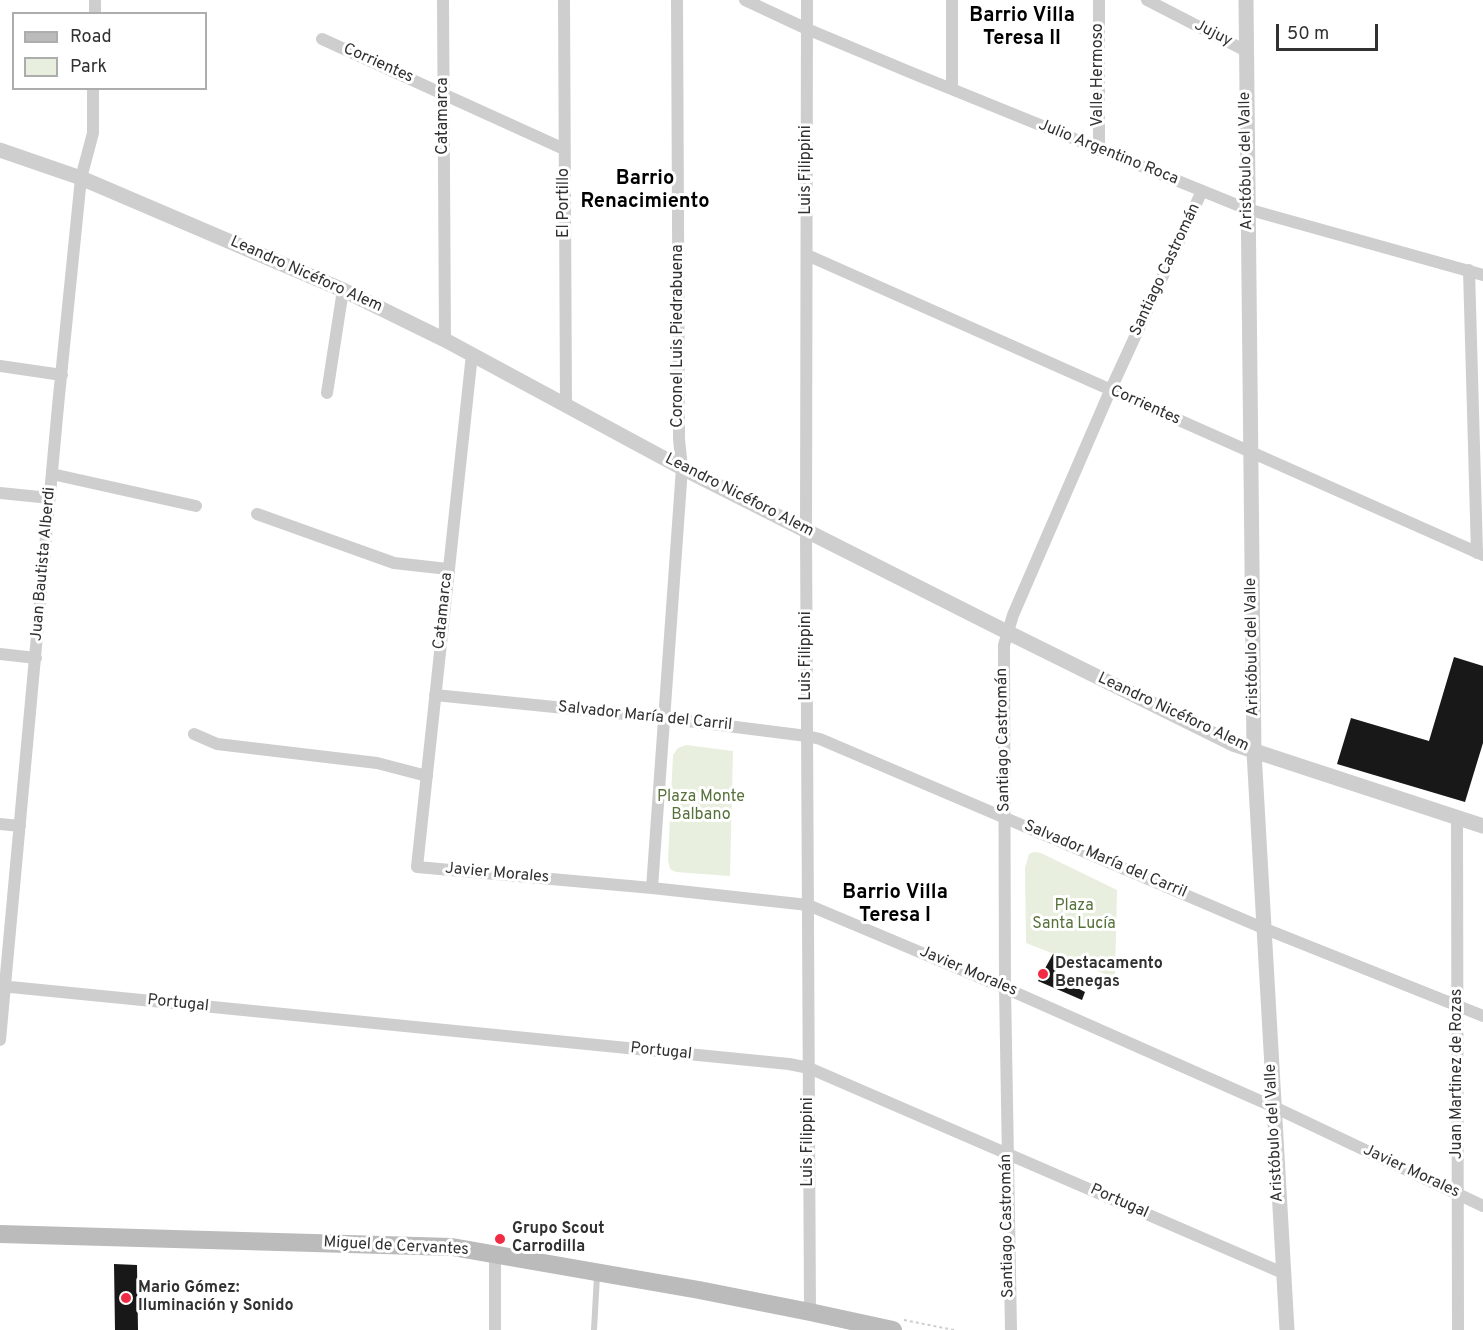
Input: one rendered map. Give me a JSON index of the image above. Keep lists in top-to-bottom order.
{
  "streets": {
    "main road": ["Miguel de Cervantes"],
    "street": [
      "Jujuy",
      "Corrientes",
      "Valle Hermoso",
      "Catamarca",
      "Julio Argentino Roca",
      "Aristóbulo del Valle",
      "Luis Filippini",
      "El Portillo",
      "Santiago Castromán",
      "Leandro Nicéforo Alem",
      "Coronel Luis Piedrabuena",
      "Juan Bautista Alberdi",
      "Salvador María del Carril",
      "Javier Morales",
      "Portugal",
      "Juan Martinez de Rozas"
    ]
  },
  "crossings": [
    ["Jujuy", "Aristóbulo del Valle"],
    ["Corrientes", "Catamarca"],
    ["Corrientes", "Aristóbulo del Valle"],
    ["Corrientes", "Luis Filippini"],
    ["Corrientes", "El Portillo"],
    ["Corrientes", "Santiago Castromán"],
    ["Valle Hermoso", "Julio Argentino Roca"],
    ["Catamarca", "Leandro Nicéforo Alem"],
    ["Catamarca", "Salvador María del Carril"],
    ["Catamarca", "Javier Morales"],
    ["Julio Argentino Roca", "Aristóbulo del Valle"],
    ["Julio Argentino Roca", "Luis Filippini"],
    ["Julio Argentino Roca", "Santiago Castromán"],
    ["Aristóbulo del Valle", "Leandro Nicéforo Alem"],
    ["Aristóbulo del Valle", "Salvador María del Carril"],
    ["Aristóbulo del Valle", "Javier Morales"],
    ["Aristóbulo del Valle", "Portugal"],
    ["Luis Filippini", "Leandro Nicéforo Alem"],
    ["Luis Filippini", "Salvador María del Carril"],
    ["Luis Filippini", "Javier Morales"],
    ["Luis Filippini", "Portugal"],
    ["Luis Filippini", "Miguel de Cervantes"],
    ["El Portillo", "Leandro Nicéforo Alem"],
    ["Santiago Castromán", "Leandro Nicéforo Alem"],
    ["Santiago Castromán", "Salvador María del Carril"],
    ["Santiago Castromán", "Javier Morales"],
    ["Santiago Castromán", "Portugal"],
    ["Leandro Nicéforo Alem", "Coronel Luis Piedrabuena"],
    ["Leandro Nicéforo Alem", "Juan Bautista Alberdi"],
    ["Leandro Nicéforo Alem", "Juan Martinez de Rozas"],
    ["Coronel Luis Piedrabuena", "Salvador María del Carril"],
    ["Coronel Luis Piedrabuena", "Javier Morales"],
    ["Juan Bautista Alberdi", "Portugal"],
    ["Salvador María del Carril", "Juan Martinez de Rozas"],
    ["Javier Morales", "Juan Martinez de Rozas"]
  ],
  "districts": ["Barrio Villa Teresa II", "Barrio Renacimiento", "Barrio Villa Teresa I"],
  "parks": ["Plaza Monte Balbano", "Plaza Santa Lucía"],
  "places": ["Destacamento Benegas", "Grupo Scout Carrodilla", "Mario Gómez: Iluminación y Sonido"],
  "legend": ["Road", "Park"],
  "scale_bar": "50 m"
}
